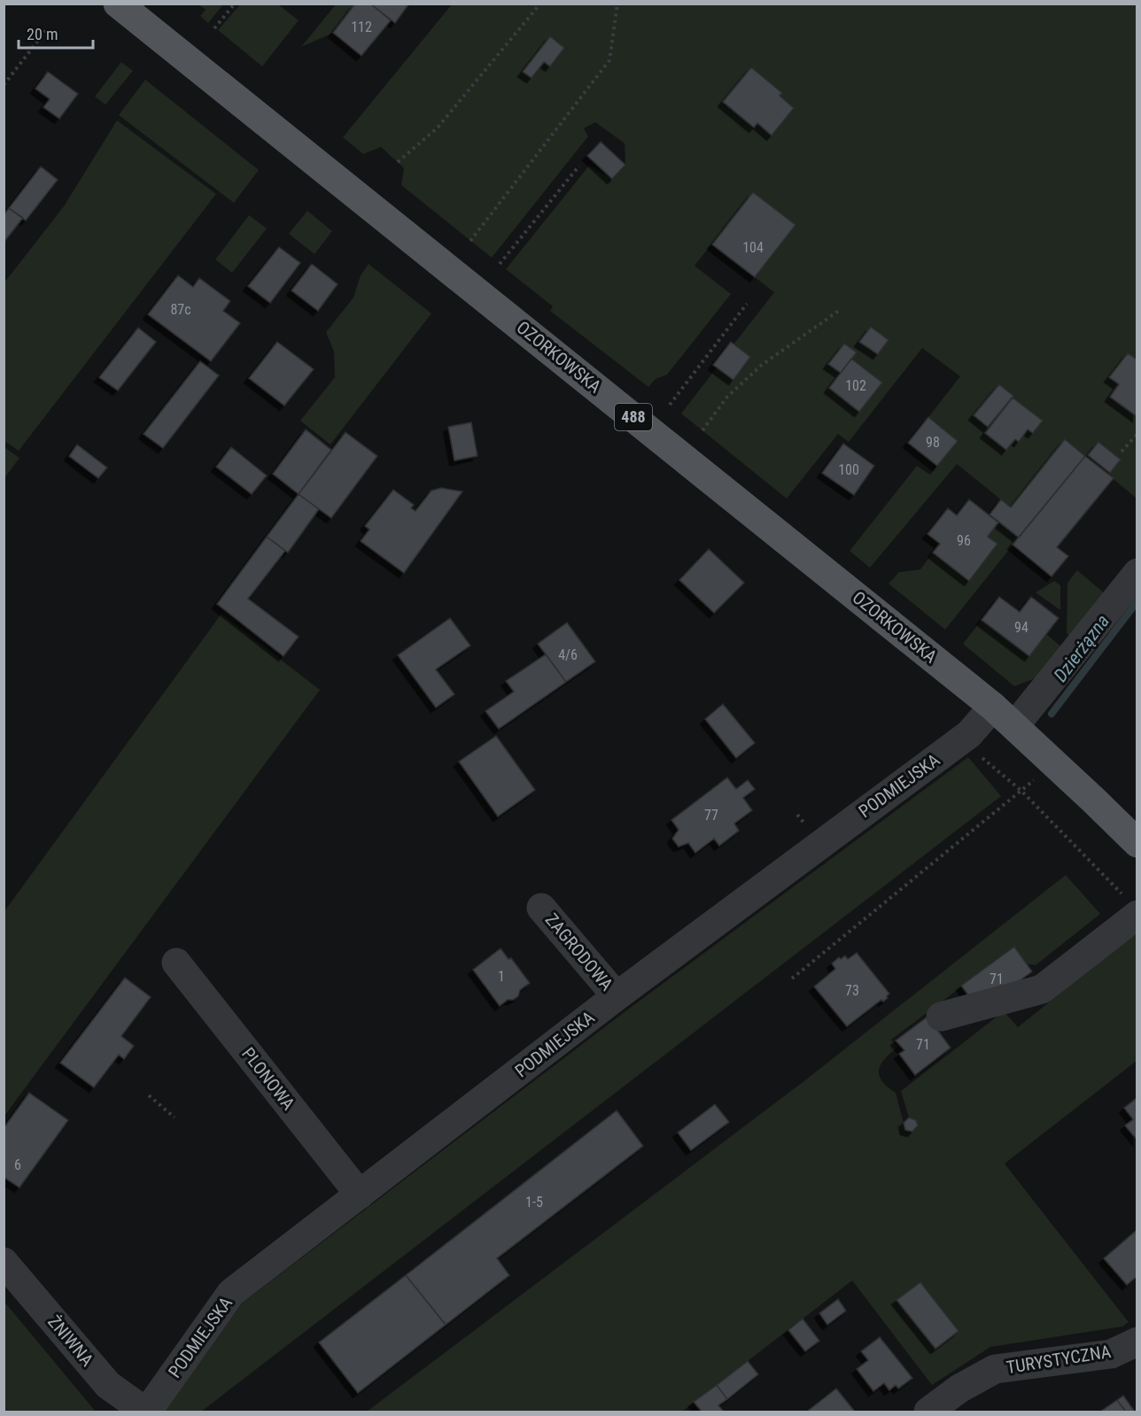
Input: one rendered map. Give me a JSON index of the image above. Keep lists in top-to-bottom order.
{
  "streets": {
    "main road": ["OZORKOWSKA", "488"],
    "street": [
      "PODMIEJSKA",
      "ZAGRODOWA",
      "PLONOWA",
      "ŻNIWNA",
      "TURYSTYCZNA"
    ]
  },
  "crossings": [
    ["OZORKOWSKA", "PODMIEJSKA"],
    ["PODMIEJSKA", "ZAGRODOWA"],
    ["PODMIEJSKA", "PLONOWA"],
    ["PODMIEJSKA", "ŻNIWNA"]
  ],
  "water": ["Dzierżązna"],
  "house_numbers": [
    "112",
    "104",
    "87c",
    "102",
    "98",
    "100",
    "96",
    "94",
    "4/6",
    "77",
    "1",
    "71",
    "73",
    "71",
    "6",
    "1-5"
  ],
  "scale_bar": "20 m"
}
